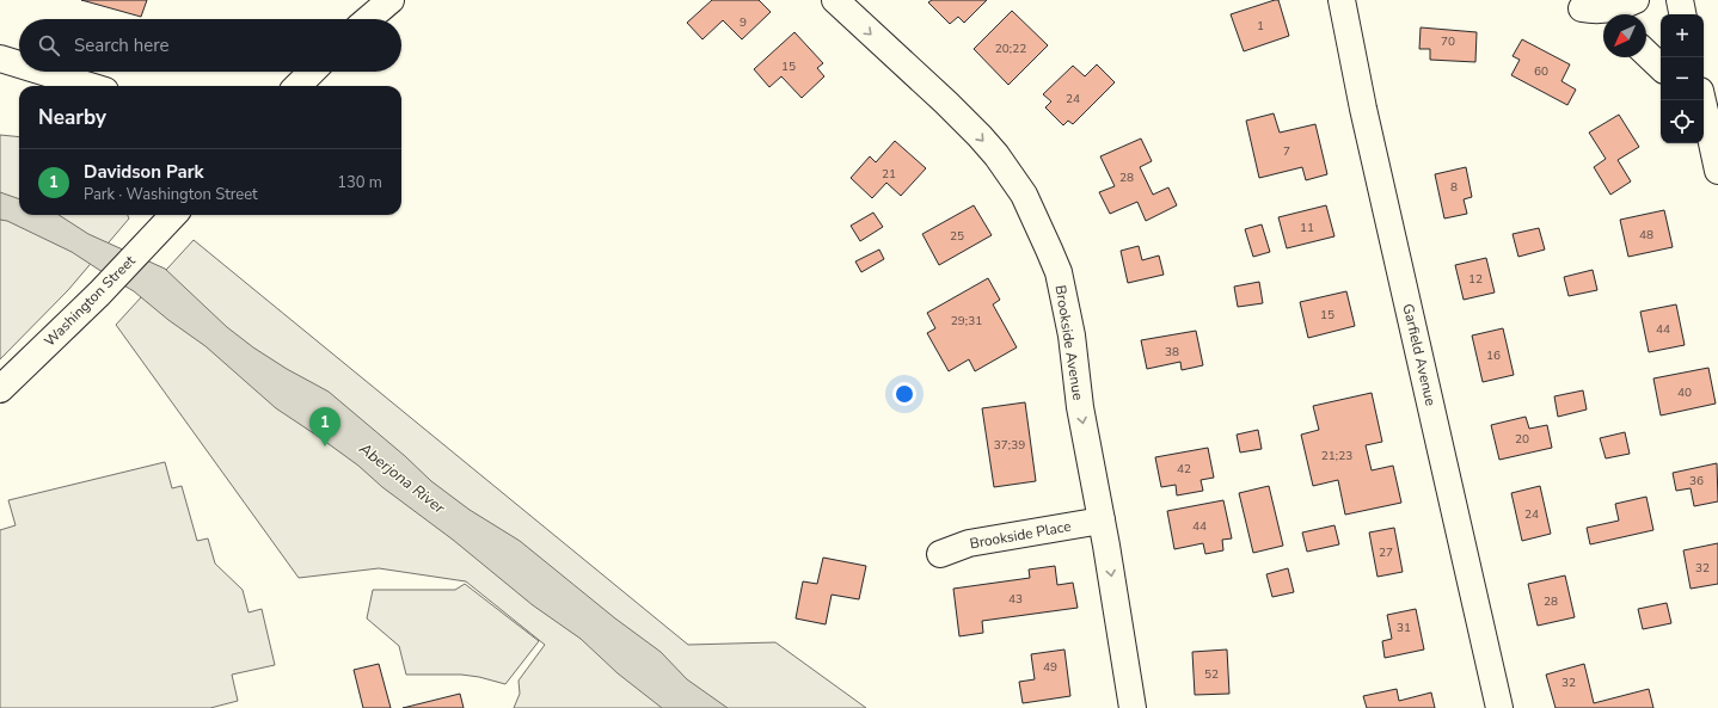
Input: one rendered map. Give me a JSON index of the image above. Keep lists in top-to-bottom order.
{
  "streets": {
    "street": [
      "Washington Street",
      "Brookside Avenue",
      "Garfield Avenue",
      "Brookside Place"
    ]
  },
  "crossings": [
    ["Brookside Avenue", "Brookside Place"]
  ],
  "one_way": ["Brookside Avenue"],
  "water": ["Aberjona River"],
  "house_numbers": [
    "9",
    "1",
    "70",
    "20;22",
    "15",
    "60",
    "24",
    "7",
    "21",
    "28",
    "8",
    "11",
    "48",
    "25",
    "12",
    "15",
    "29;31",
    "44",
    "38",
    "16",
    "40",
    "20",
    "37;39",
    "21;23",
    "42",
    "36",
    "24",
    "44",
    "27",
    "32",
    "43",
    "28",
    "31",
    "49",
    "52",
    "32"
  ],
  "north": "bottom left",
  "page": {
    "map_buttons": ["+", "−"],
    "search": "Search here",
    "heading": "Nearby",
    "list": [
      {
        "mark": "1",
        "name": "Davidson Park",
        "note": "Park · Washington Street",
        "value": "130 m"
      }
    ],
    "pins": "1"
  }
}
